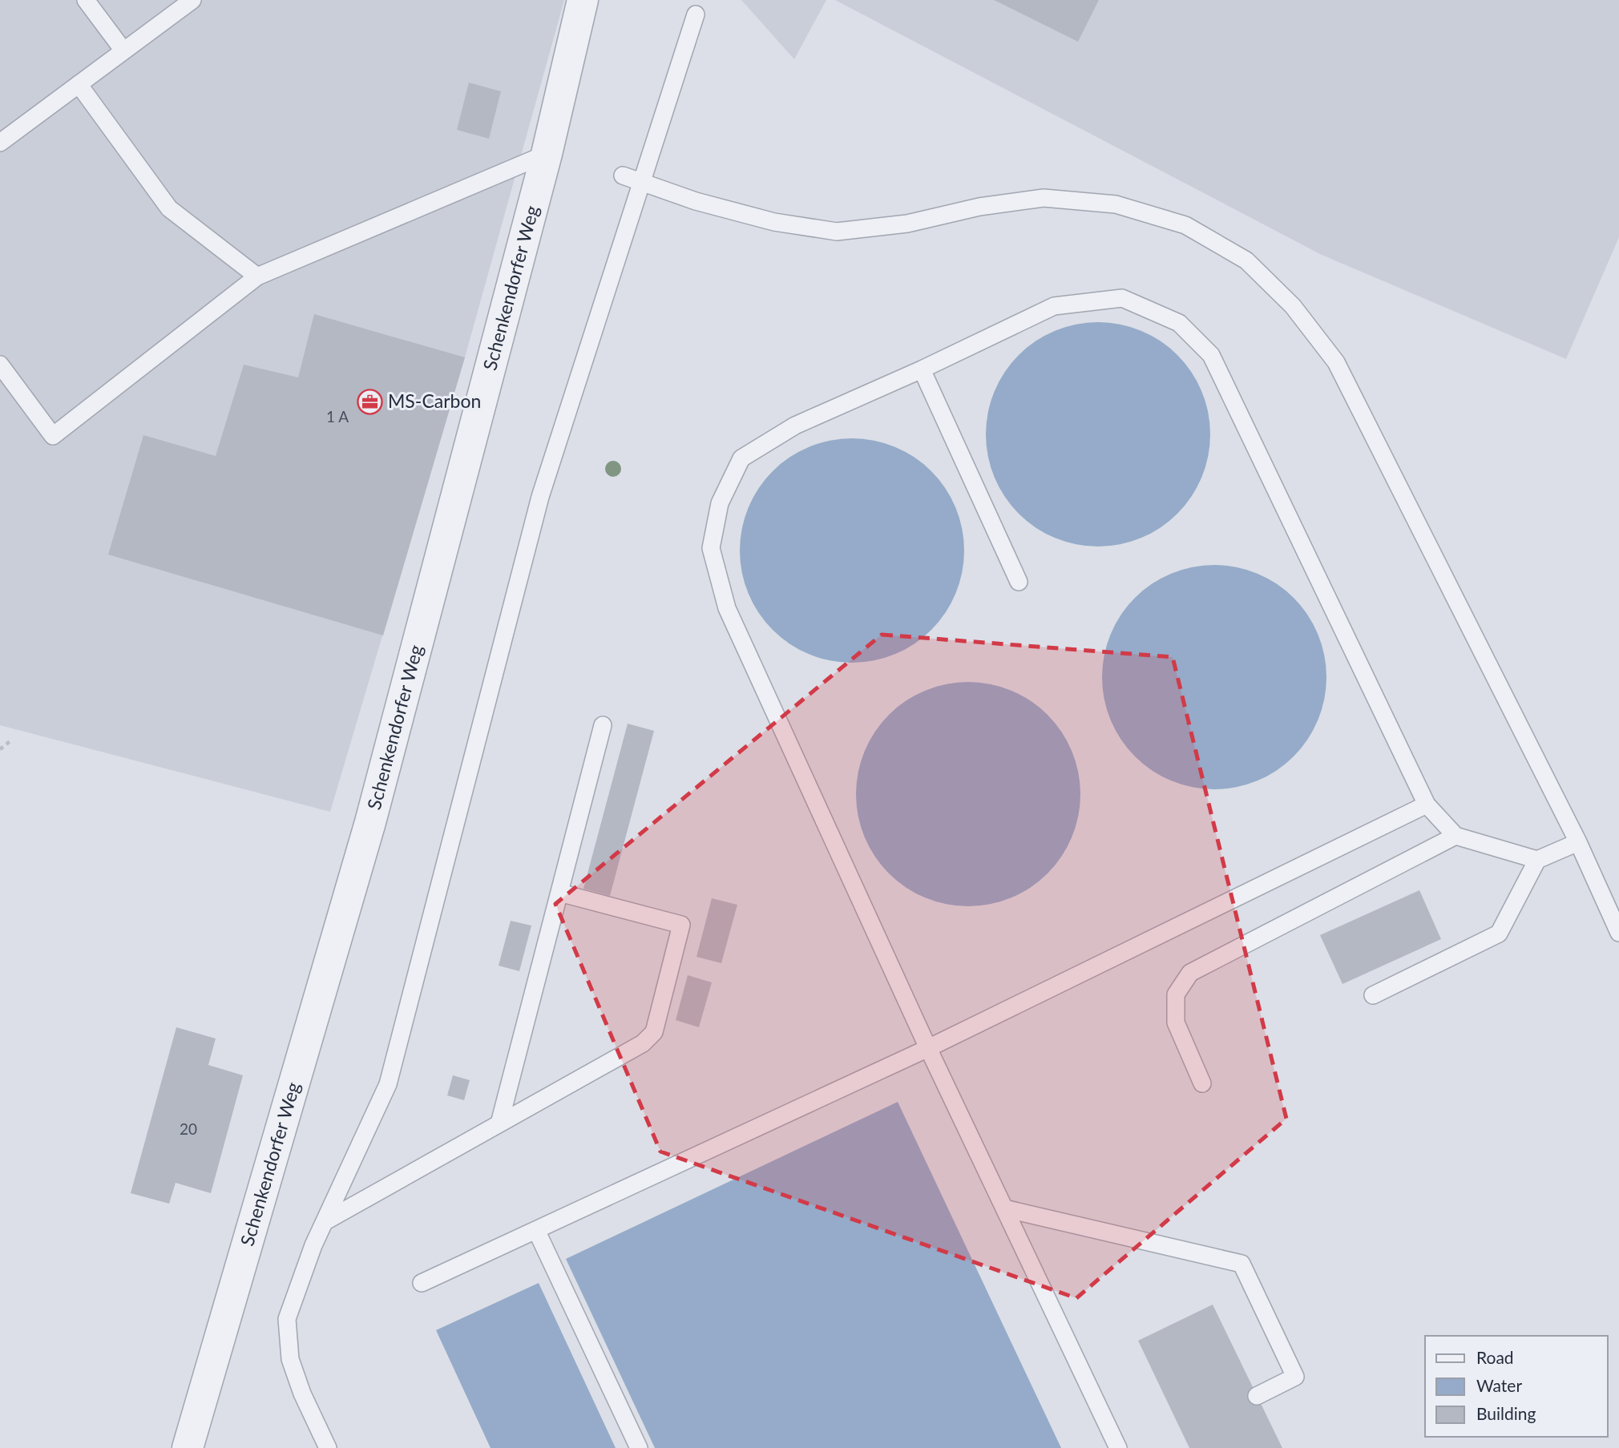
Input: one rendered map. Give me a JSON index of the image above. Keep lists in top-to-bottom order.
{
  "streets": {
    "street": ["Schenkendorfer Weg"]
  },
  "places": {
    "office": ["MS-Carbon"]
  },
  "house_numbers": ["1 A", "20"],
  "legend": ["Road", "Water", "Building"]
}
